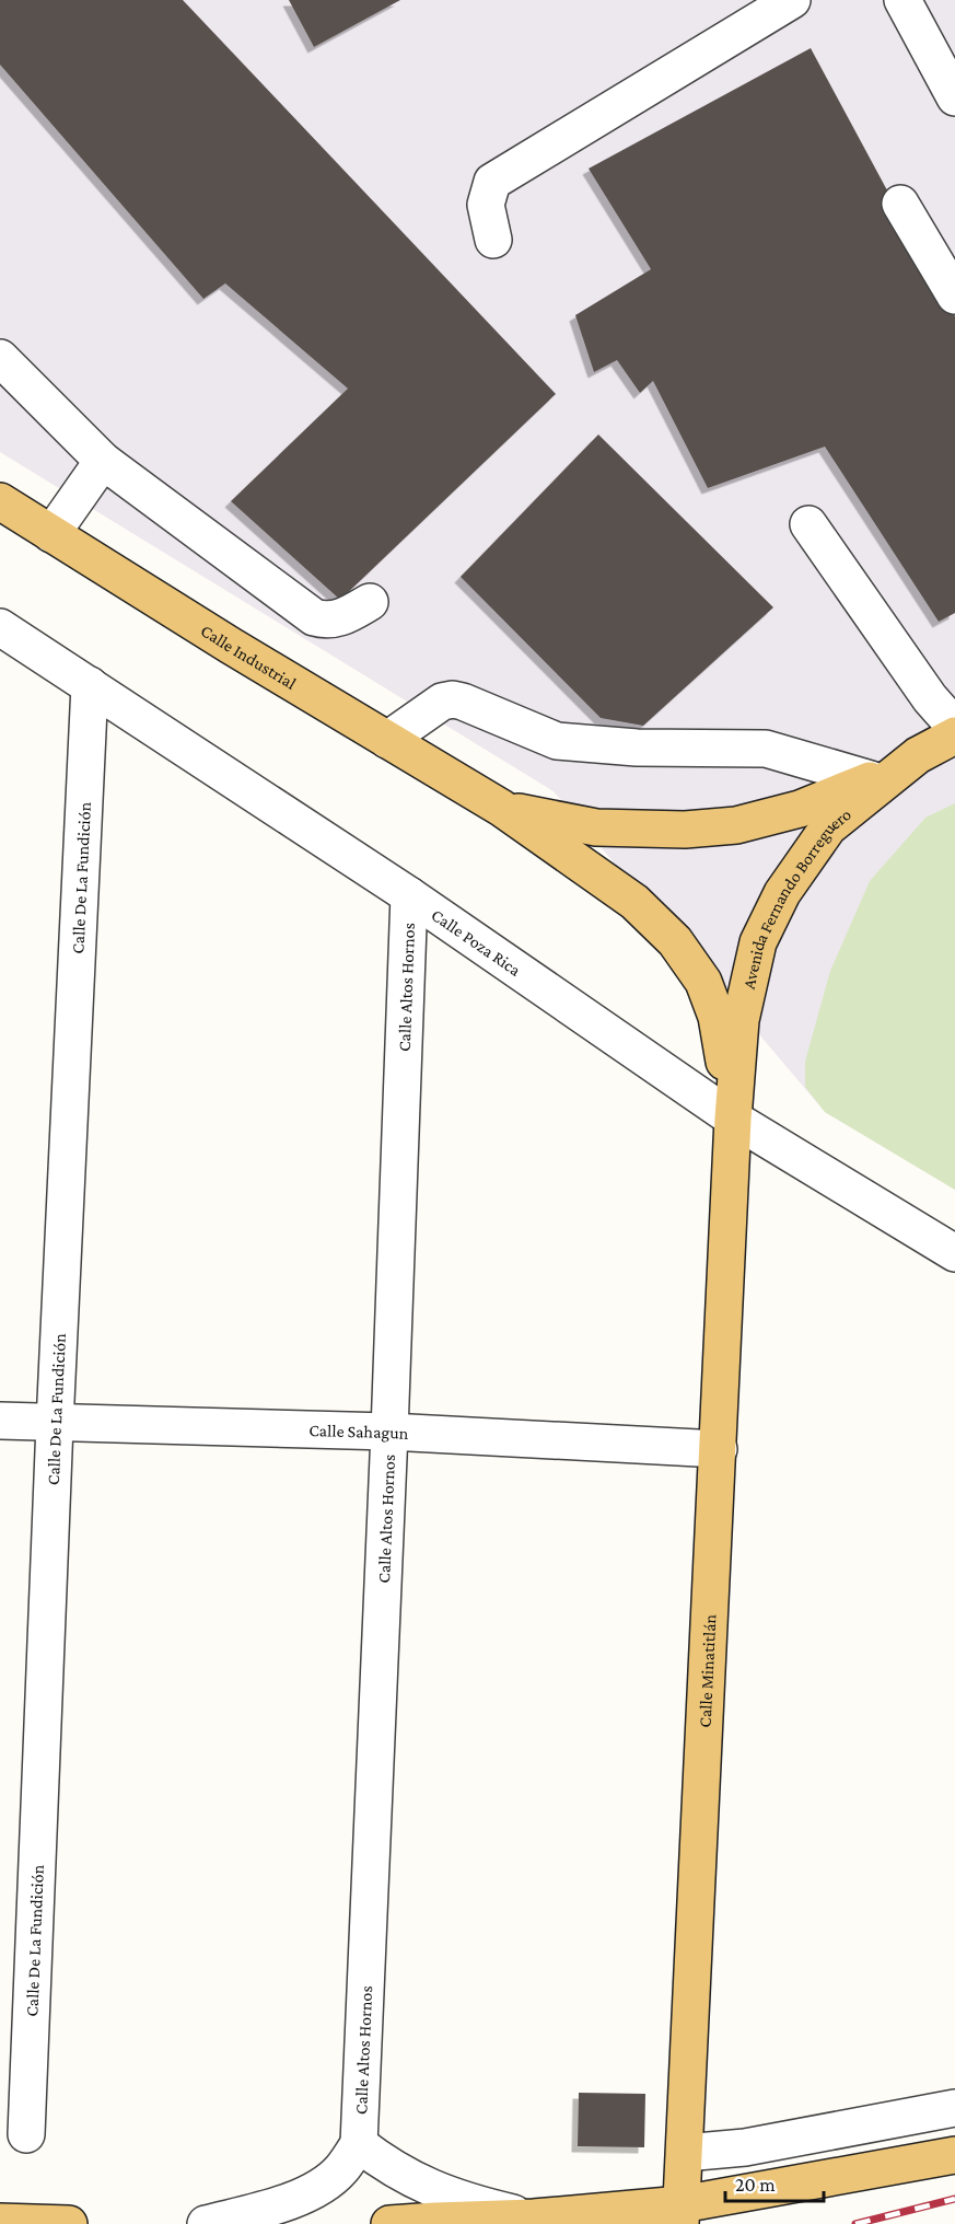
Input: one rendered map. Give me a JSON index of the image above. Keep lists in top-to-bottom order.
{
  "streets": {
    "main road": ["Calle Industrial", "Avenida Fernando Borreguero", "Calle Minatitlán"],
    "street": [
      "Calle De La Fundición",
      "Calle Poza Rica",
      "Calle Altos Hornos",
      "Calle Sahagun"
    ]
  },
  "crossings": [
    ["Calle De La Fundición", "Calle Poza Rica"],
    ["Calle De La Fundición", "Calle Sahagun"],
    ["Avenida Fernando Borreguero", "Calle Poza Rica"],
    ["Avenida Fernando Borreguero", "Calle Minatitlán"],
    ["Calle Poza Rica", "Calle Altos Hornos"],
    ["Calle Poza Rica", "Calle Minatitlán"],
    ["Calle Altos Hornos", "Calle Sahagun"],
    ["Calle Sahagun", "Calle Minatitlán"]
  ],
  "scale_bar": "20 m"
}
